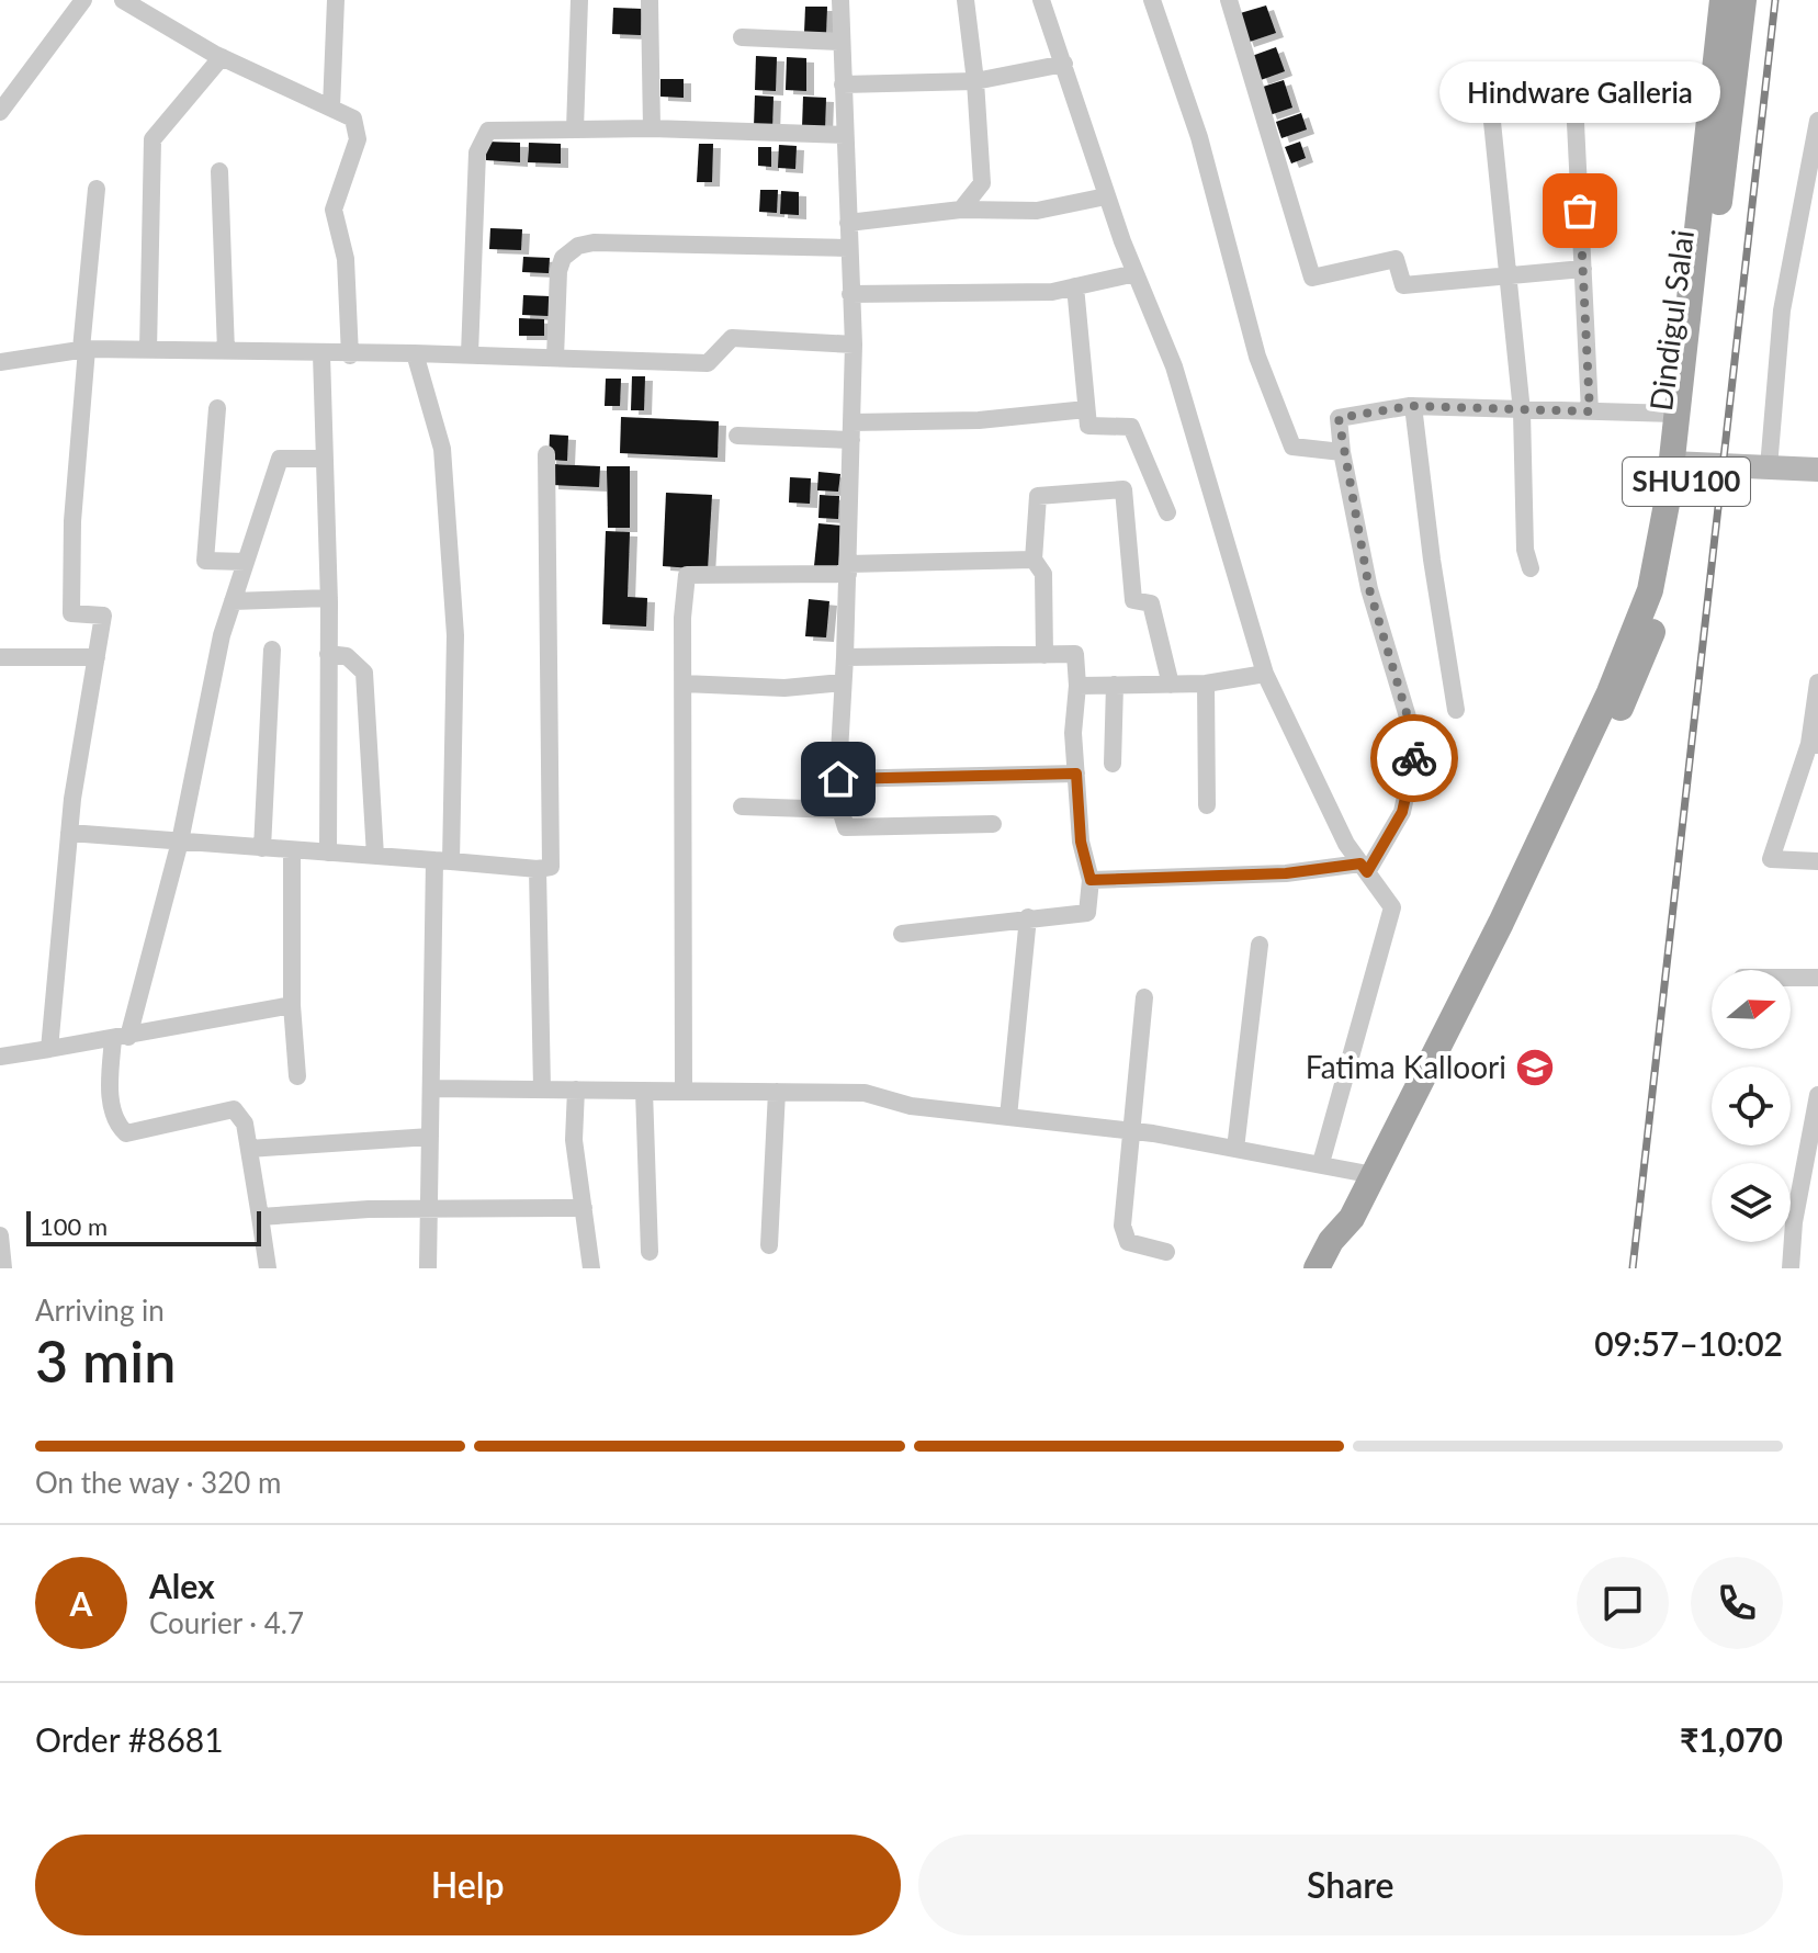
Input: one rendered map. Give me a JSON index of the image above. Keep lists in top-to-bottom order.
{
  "streets": {
    "main road": ["Dindigul Salai", "SHU100"]
  },
  "places": {
    "other": ["Hindware Galleria"],
    "school or university": ["Fatima Kalloori"]
  },
  "scale_bar": "100 m",
  "north": "right",
  "page": {
    "bubble": "Hindware Galleria",
    "scale": "100 m",
    "heading": ["3 min", "Arriving in", "09:57–10:02"],
    "panel": [
      "Alex",
      "Courier · 4.7",
      "Order #8681",
      "₹1,070"
    ],
    "bar": "On the way · 320 m",
    "round": "A",
    "buttons": ["Help", "Share"]
  }
}
